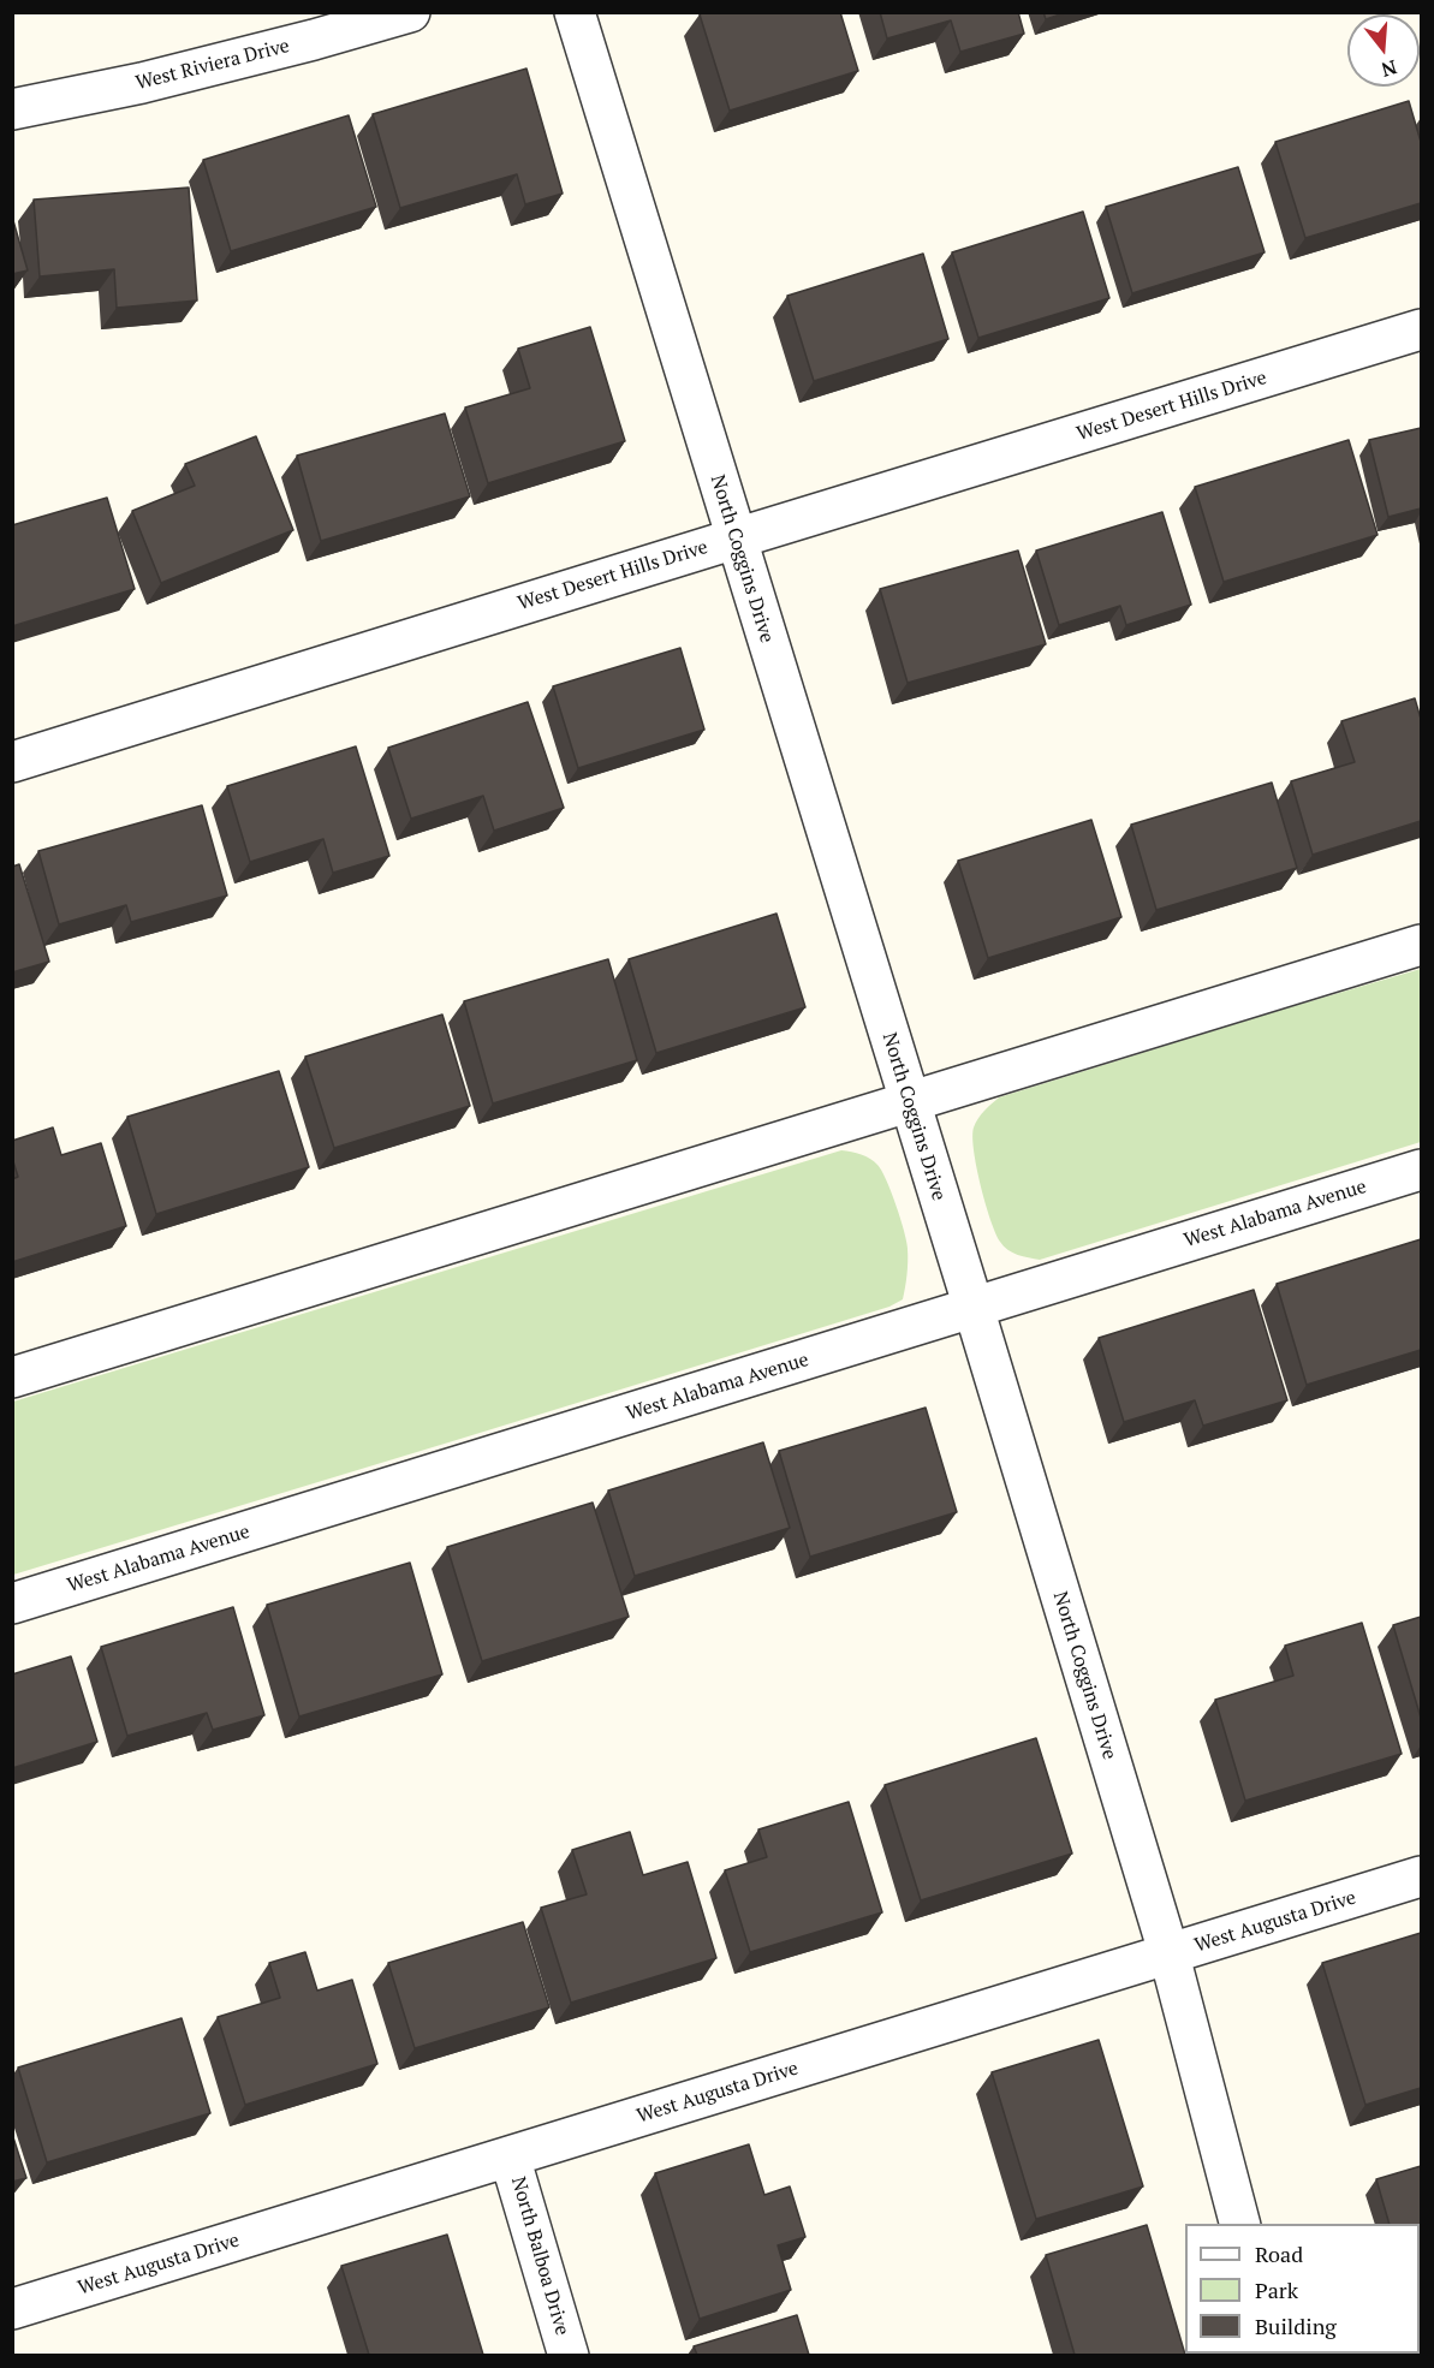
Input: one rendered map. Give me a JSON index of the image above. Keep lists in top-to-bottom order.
{
  "streets": {
    "street": [
      "West Riviera Drive",
      "West Desert Hills Drive",
      "North Coggins Drive",
      "West Alabama Avenue",
      "West Augusta Drive",
      "North Balboa Drive"
    ]
  },
  "crossings": [
    ["West Desert Hills Drive", "North Coggins Drive"],
    ["North Coggins Drive", "West Alabama Avenue"],
    ["North Coggins Drive", "West Augusta Drive"],
    ["West Augusta Drive", "North Balboa Drive"]
  ],
  "legend": ["Road", "Park", "Building"],
  "north": "bottom"
}
